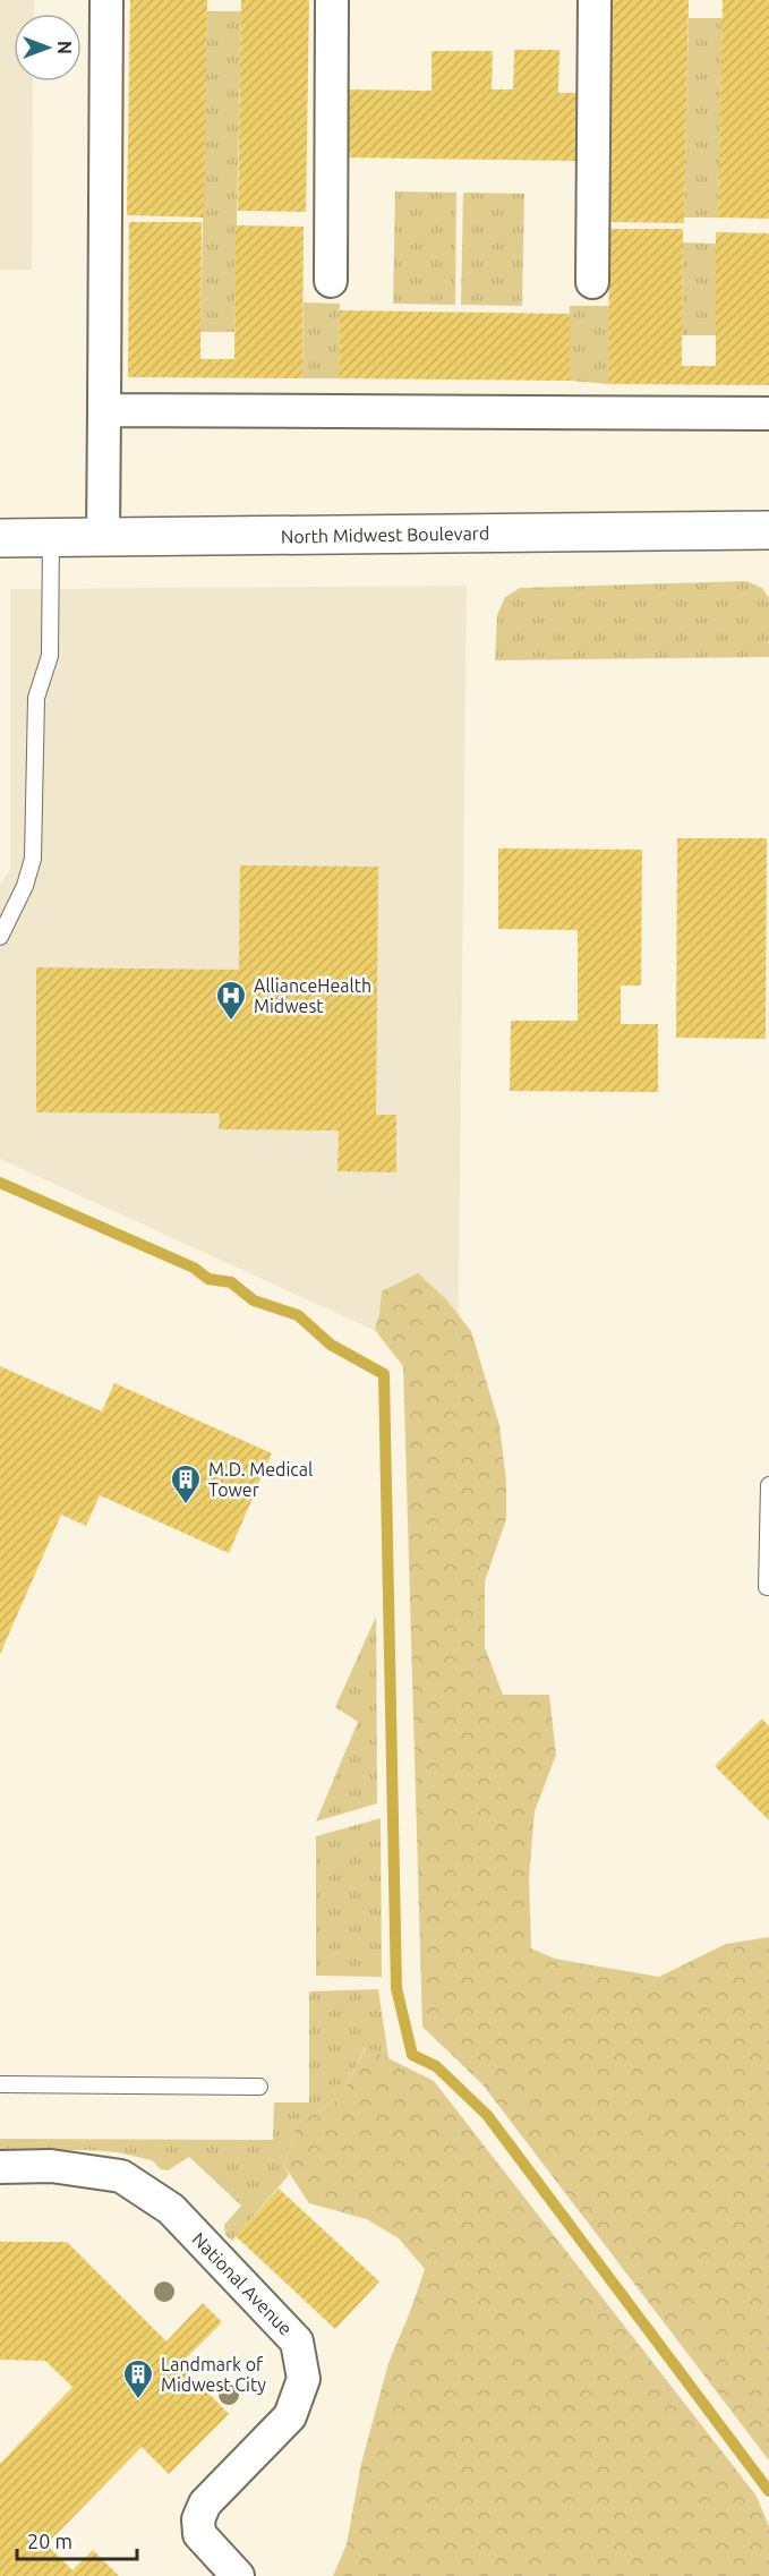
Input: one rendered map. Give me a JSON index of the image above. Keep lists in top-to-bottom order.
{
  "streets": {
    "main road": ["North Midwest Boulevard"],
    "street": ["National Avenue"]
  },
  "places": {
    "hospital": ["AllianceHealth Midwest"],
    "building": ["M.D. Medical Tower", "Landmark of Midwest City"]
  },
  "scale_bar": "20 m",
  "north": "right"
}
